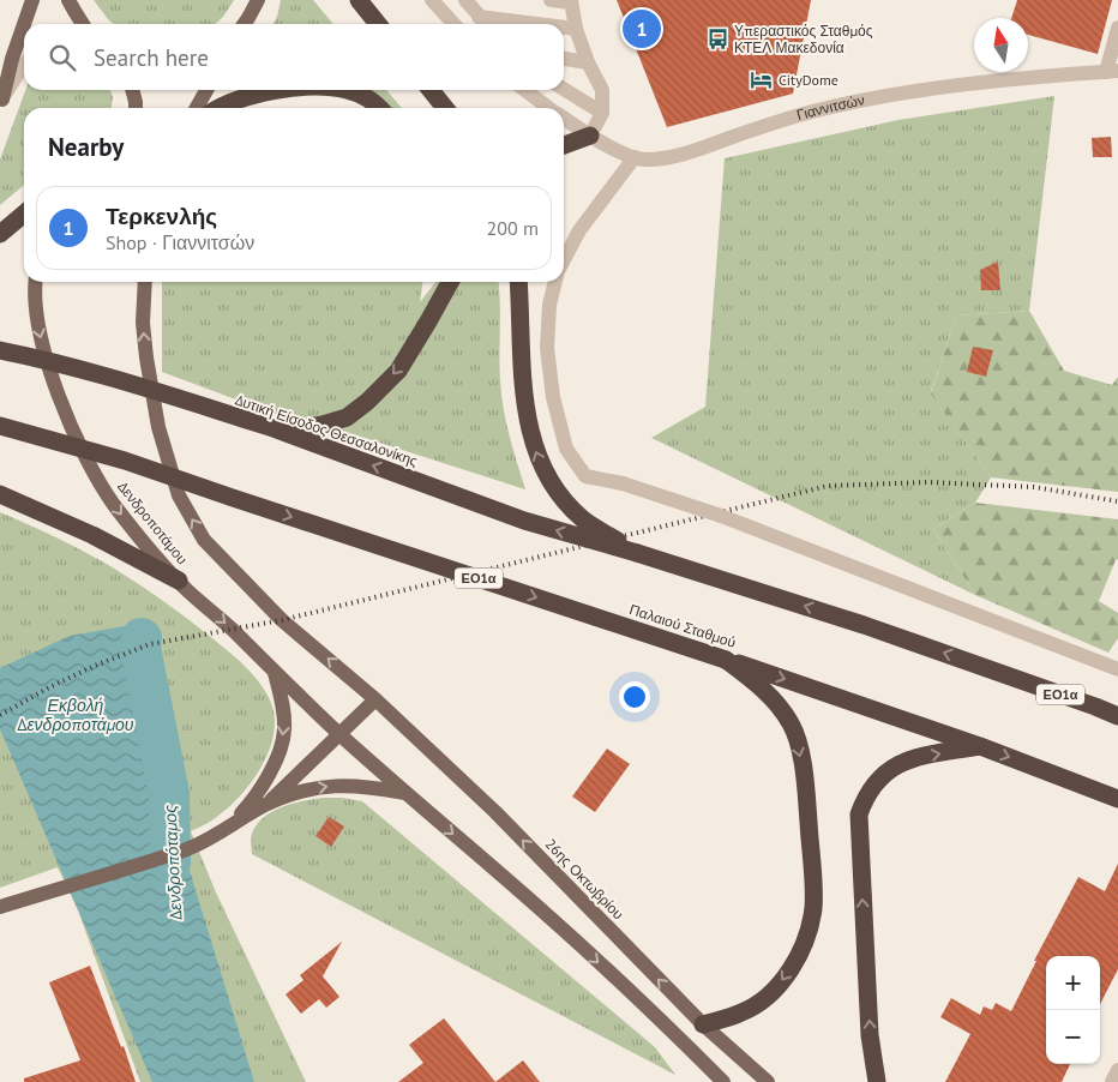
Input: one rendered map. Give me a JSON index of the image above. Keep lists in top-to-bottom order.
{
  "streets": {
    "highway": ["Δυτική Είσοδος Θεσσαλονίκης", "ΕΟ1α", "Παλαιού Σταθμού"],
    "main road": ["Δενδροποτάμου", "26ης Οκτωβρίου"],
    "street": ["Γιαννιτσών"]
  },
  "crossings": [
    ["Δυτική Είσοδος Θεσσαλονίκης", "ΕΟ1α"],
    ["Δενδροποτάμου", "26ης Οκτωβρίου"]
  ],
  "one_way": ["Δυτική Είσοδος Θεσσαλονίκης"],
  "water": ["Εκβολή Δενδροποτάμου", "Δενδροπόταμος"],
  "places": {
    "bus stop": ["Υπεραστικός Σταθμός ΚΤΕΛ Μακεδονία"],
    "hotel": ["CityDome"]
  },
  "north": "top",
  "page": {
    "pins": "1",
    "search": "Search here",
    "heading": "Nearby",
    "list": [
      {
        "mark": "1",
        "name": "Τερκενλής",
        "note": "Shop · Γιαννιτσών",
        "value": "200 m"
      }
    ],
    "map_buttons": ["+", "−"]
  }
}
